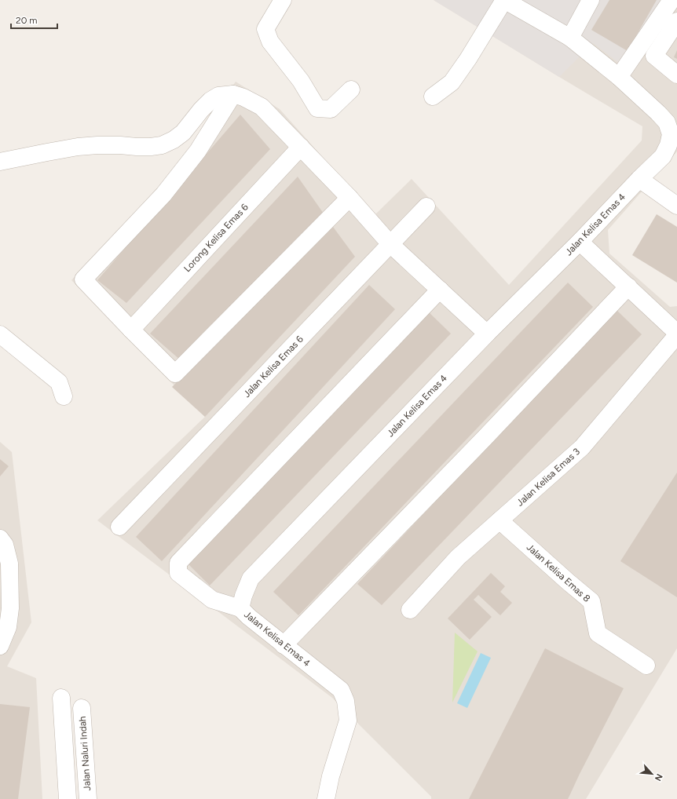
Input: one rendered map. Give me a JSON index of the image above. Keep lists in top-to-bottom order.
{
  "streets": {
    "street": [
      "Jalan Kelisa Emas 4",
      "Lorong Kelisa Emas 6",
      "Jalan Kelisa Emas 6",
      "Jalan Kelisa Emas 3",
      "Jalan Kelisa Emas 8",
      "Jalan Naluri Indah"
    ]
  },
  "crossings": [
    ["Jalan Kelisa Emas 4", "Jalan Kelisa Emas 3"],
    ["Jalan Kelisa Emas 3", "Jalan Kelisa Emas 8"]
  ],
  "scale_bar": "20 m",
  "north": "bottom right"
}
